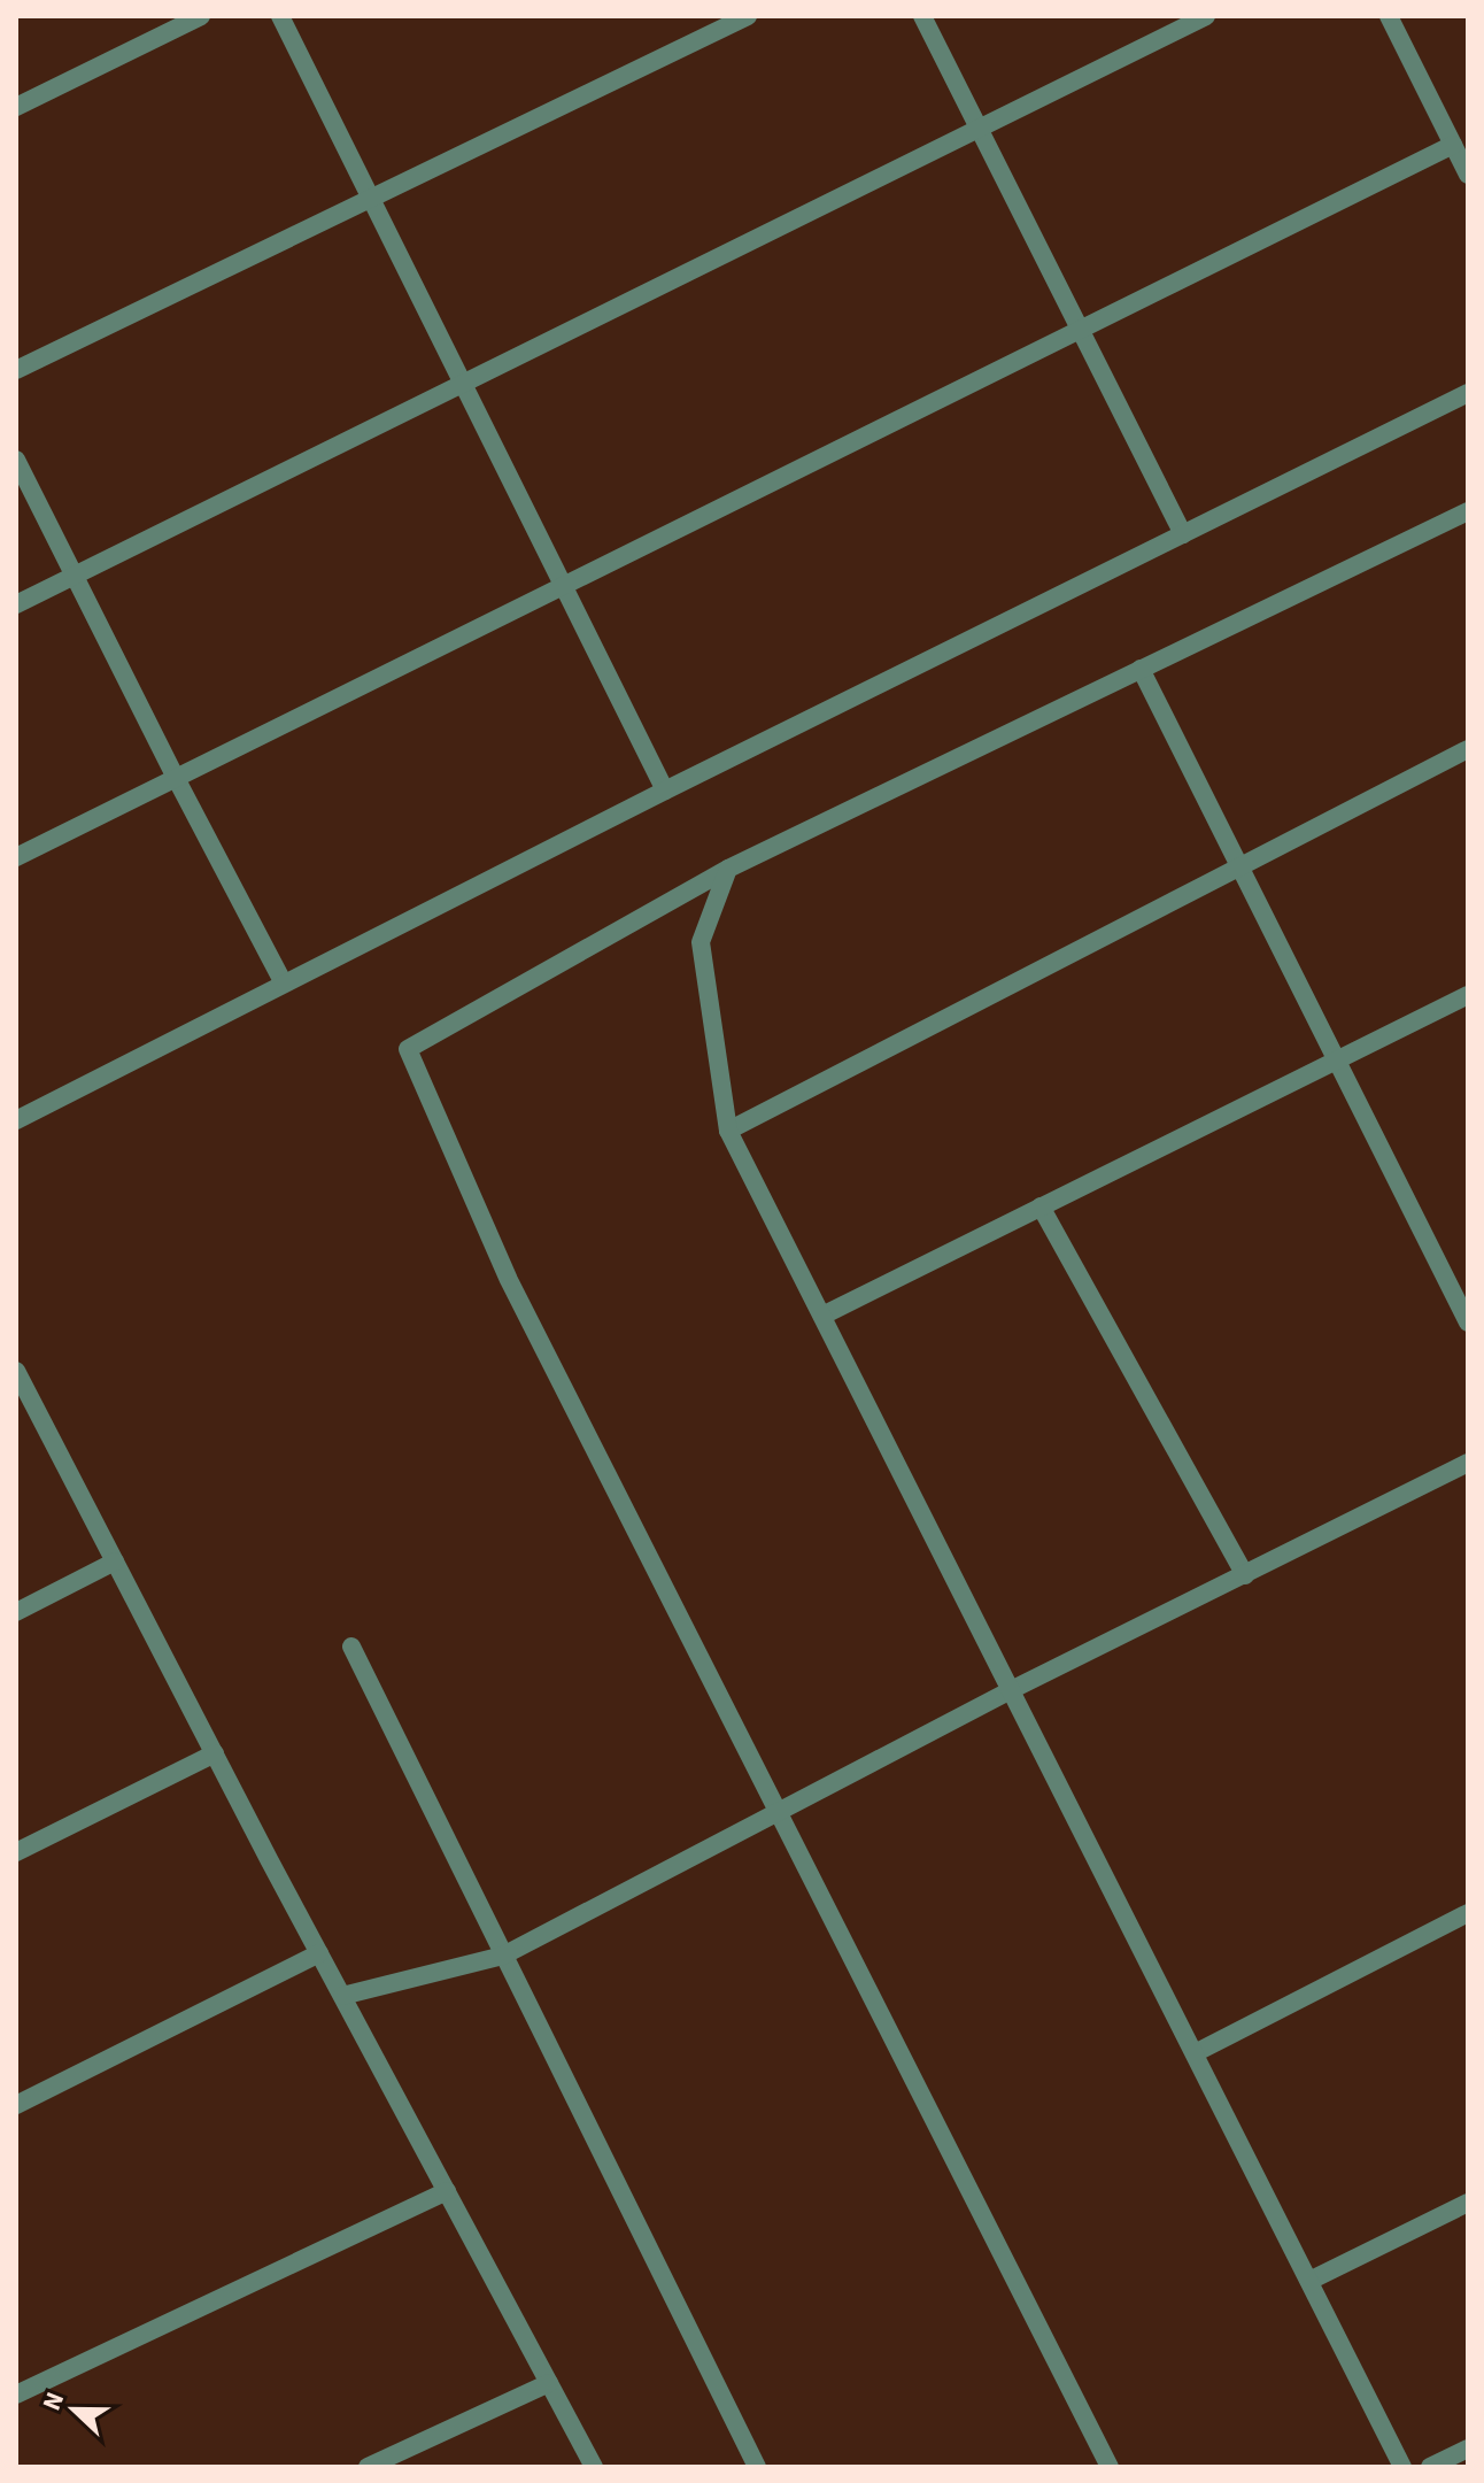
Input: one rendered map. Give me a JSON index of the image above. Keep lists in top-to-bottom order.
{
  "north": "left"
}
